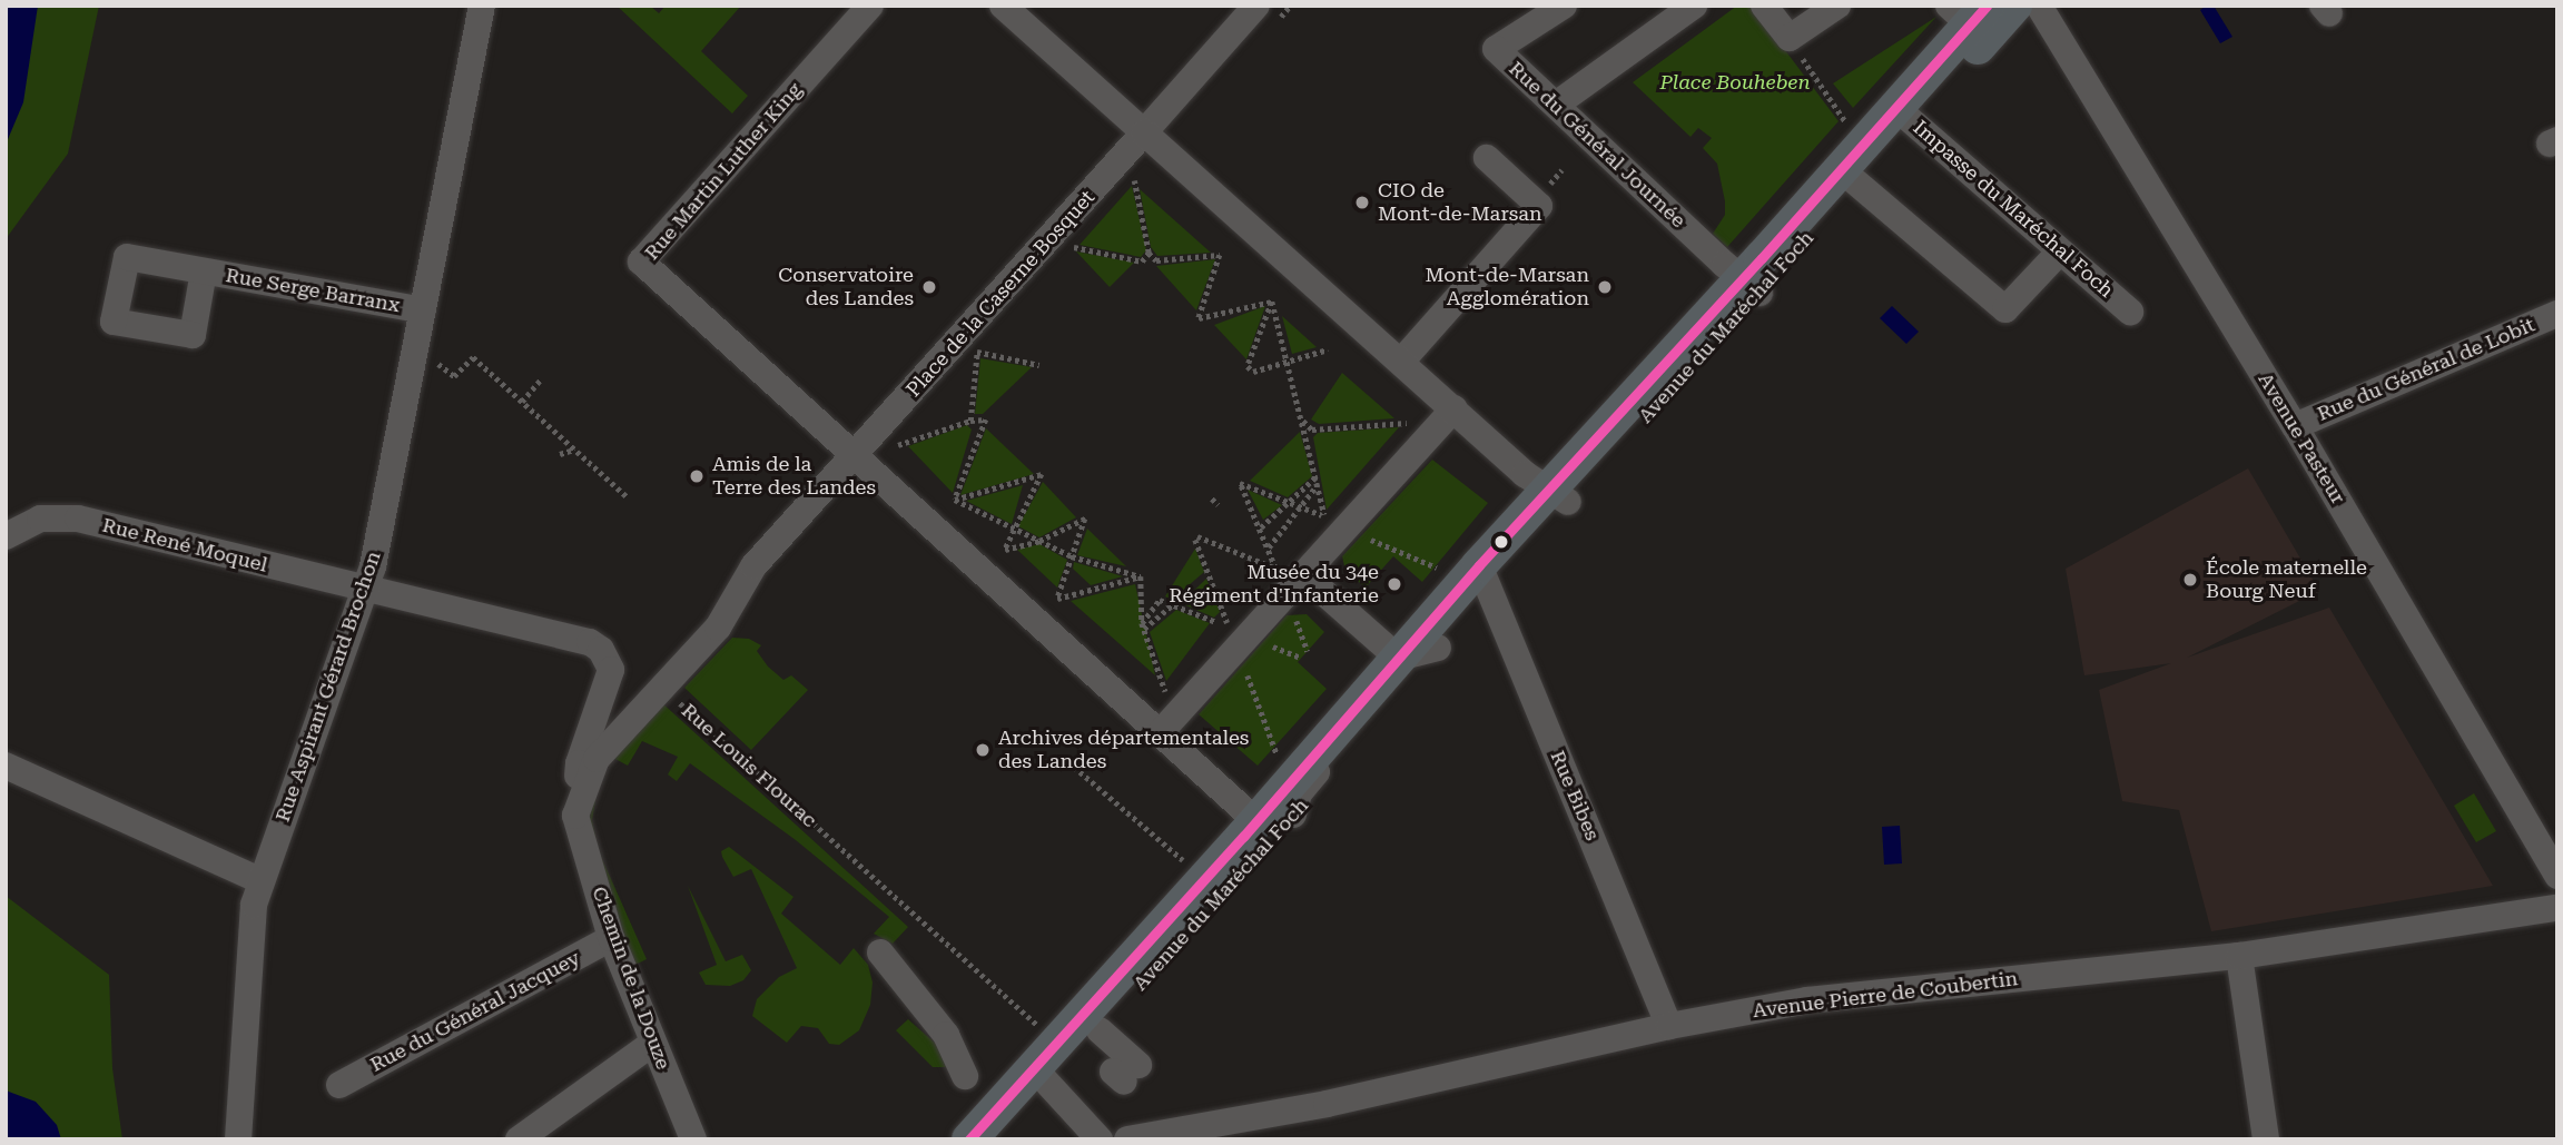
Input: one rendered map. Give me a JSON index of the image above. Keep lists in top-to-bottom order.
{
  "streets": {
    "main road": ["Avenue du Maréchal Foch"],
    "street": [
      "Rue du Général Journée",
      "Rue Martin Luther King",
      "Impasse du Maréchal Foch",
      "Rue Serge Barranx",
      "Place de la Caserne Bosquet",
      "Rue du Général de Lobit",
      "Avenue Pasteur",
      "Rue René Moquel",
      "Rue Aspirant Gérard Brochon",
      "Rue Bibes",
      "Chemin de la Douze",
      "Avenue Pierre de Coubertin",
      "Rue du Général Jacquey"
    ],
    "path": ["Rue Louis Flourac"]
  },
  "crossings": [
    ["Rue du Général Journée", "Avenue du Maréchal Foch"],
    ["Rue Martin Luther King", "Place de la Caserne Bosquet"],
    ["Impasse du Maréchal Foch", "Avenue du Maréchal Foch"],
    ["Rue Serge Barranx", "Rue Aspirant Gérard Brochon"],
    ["Place de la Caserne Bosquet", "Rue Louis Flourac"],
    ["Avenue du Maréchal Foch", "Rue Louis Flourac"],
    ["Avenue du Maréchal Foch", "Rue Bibes"],
    ["Rue du Général de Lobit", "Avenue Pasteur"],
    ["Rue René Moquel", "Rue Aspirant Gérard Brochon"],
    ["Rue René Moquel", "Chemin de la Douze"],
    ["Rue Aspirant Gérard Brochon", "Chemin de la Douze"],
    ["Rue Bibes", "Avenue Pierre de Coubertin"],
    ["Chemin de la Douze", "Rue du Général Jacquey"]
  ],
  "parks": ["Place Bouheben"],
  "places": [
    "CIO de Mont-de-Marsan",
    "Conservatoire des Landes",
    "Mont-de-Marsan Agglomération",
    "Amis de la Terre des Landes",
    "École maternelle Bourg Neuf",
    "Musée du 34e Régiment d'Infanterie",
    "Archives départementales des Landes"
  ]
}
